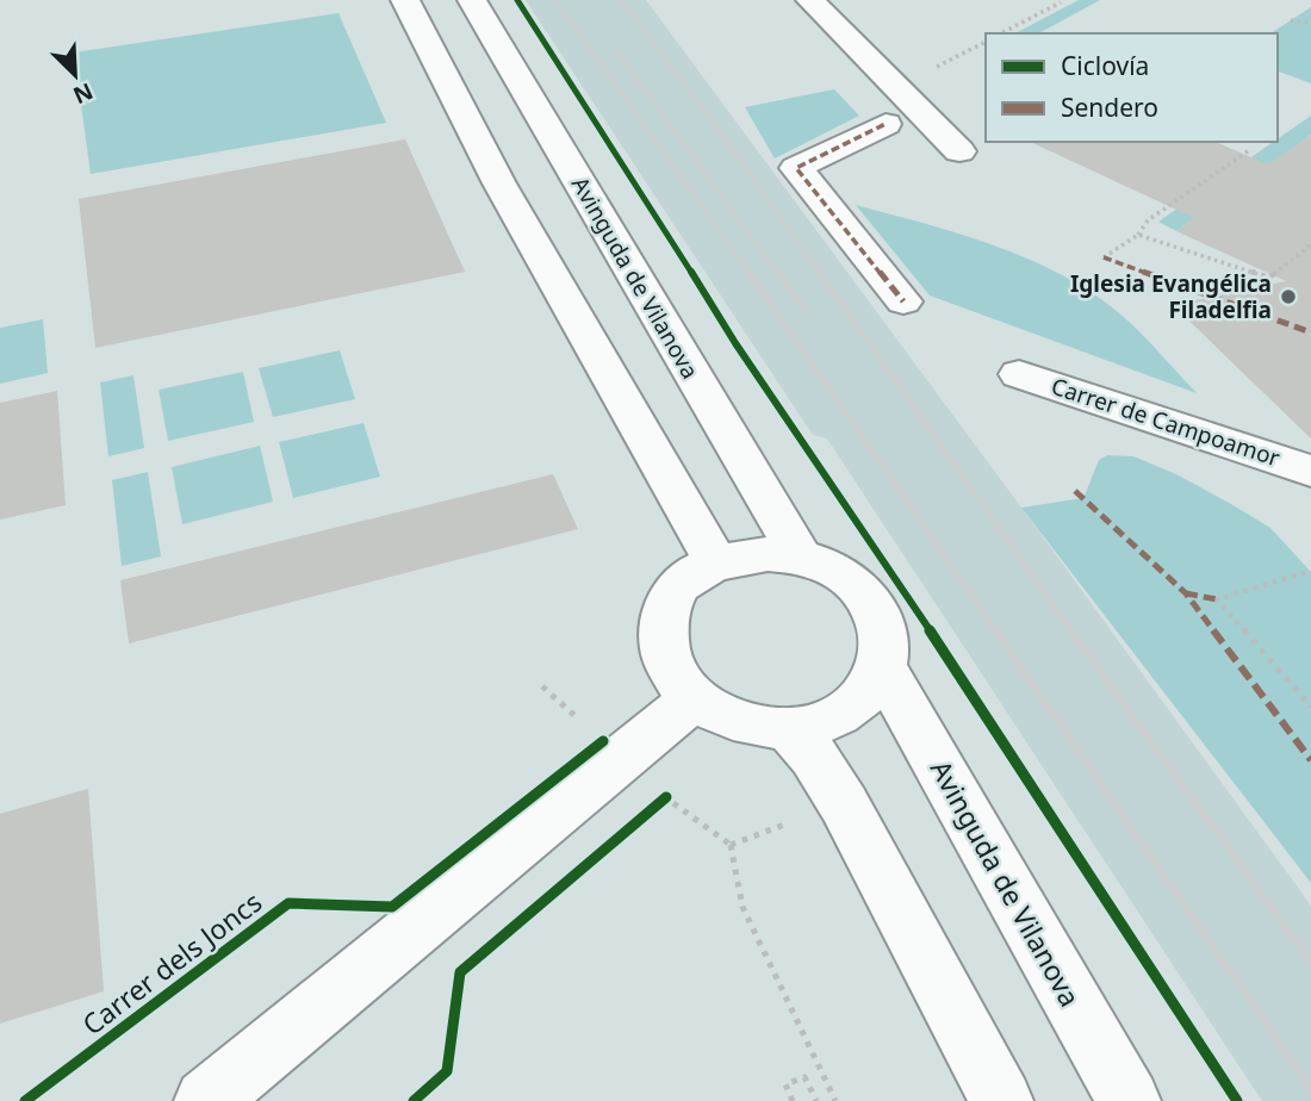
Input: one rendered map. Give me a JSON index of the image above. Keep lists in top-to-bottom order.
{
  "streets": {
    "street": ["Avinguda de Vilanova", "Carrer de Campoamor"],
    "cycle path": ["Carrer dels Joncs"]
  },
  "places": ["Iglesia Evangélica Filadelfia"],
  "legend": ["Ciclovía", "Sendero"],
  "north": "bottom right"
}
